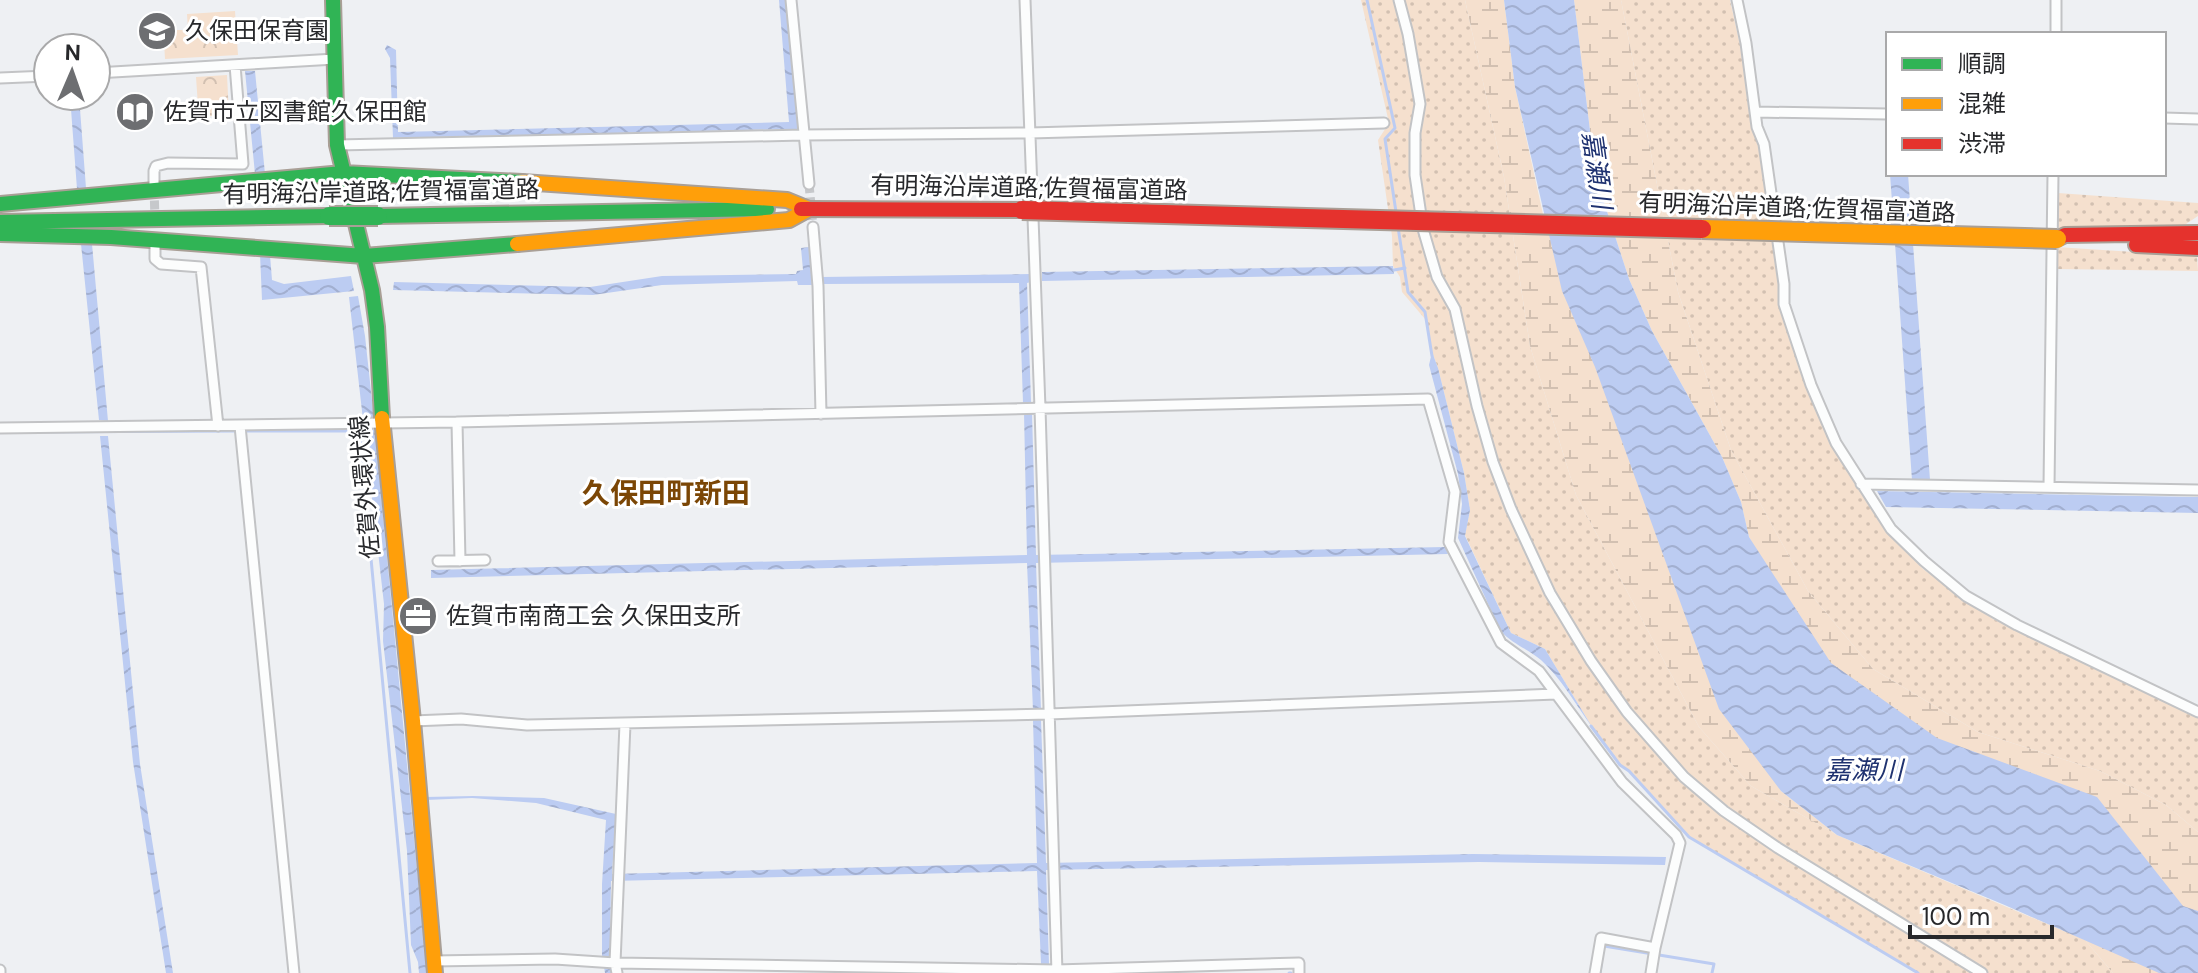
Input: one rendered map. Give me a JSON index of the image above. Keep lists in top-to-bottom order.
{
  "streets": {
    "main road": ["有明海沿岸道路;佐賀福富道路", "佐賀外環状線"]
  },
  "districts": ["久保田町新田"],
  "water": ["嘉瀬川"],
  "places": {
    "school or university": ["久保田保育園"],
    "library": ["佐賀市立図書館久保田館"],
    "office": ["佐賀市南商工会 久保田支所"]
  },
  "legend": ["順調", "混雑", "渋滞"],
  "scale_bar": "100 m",
  "north": "top"
}
